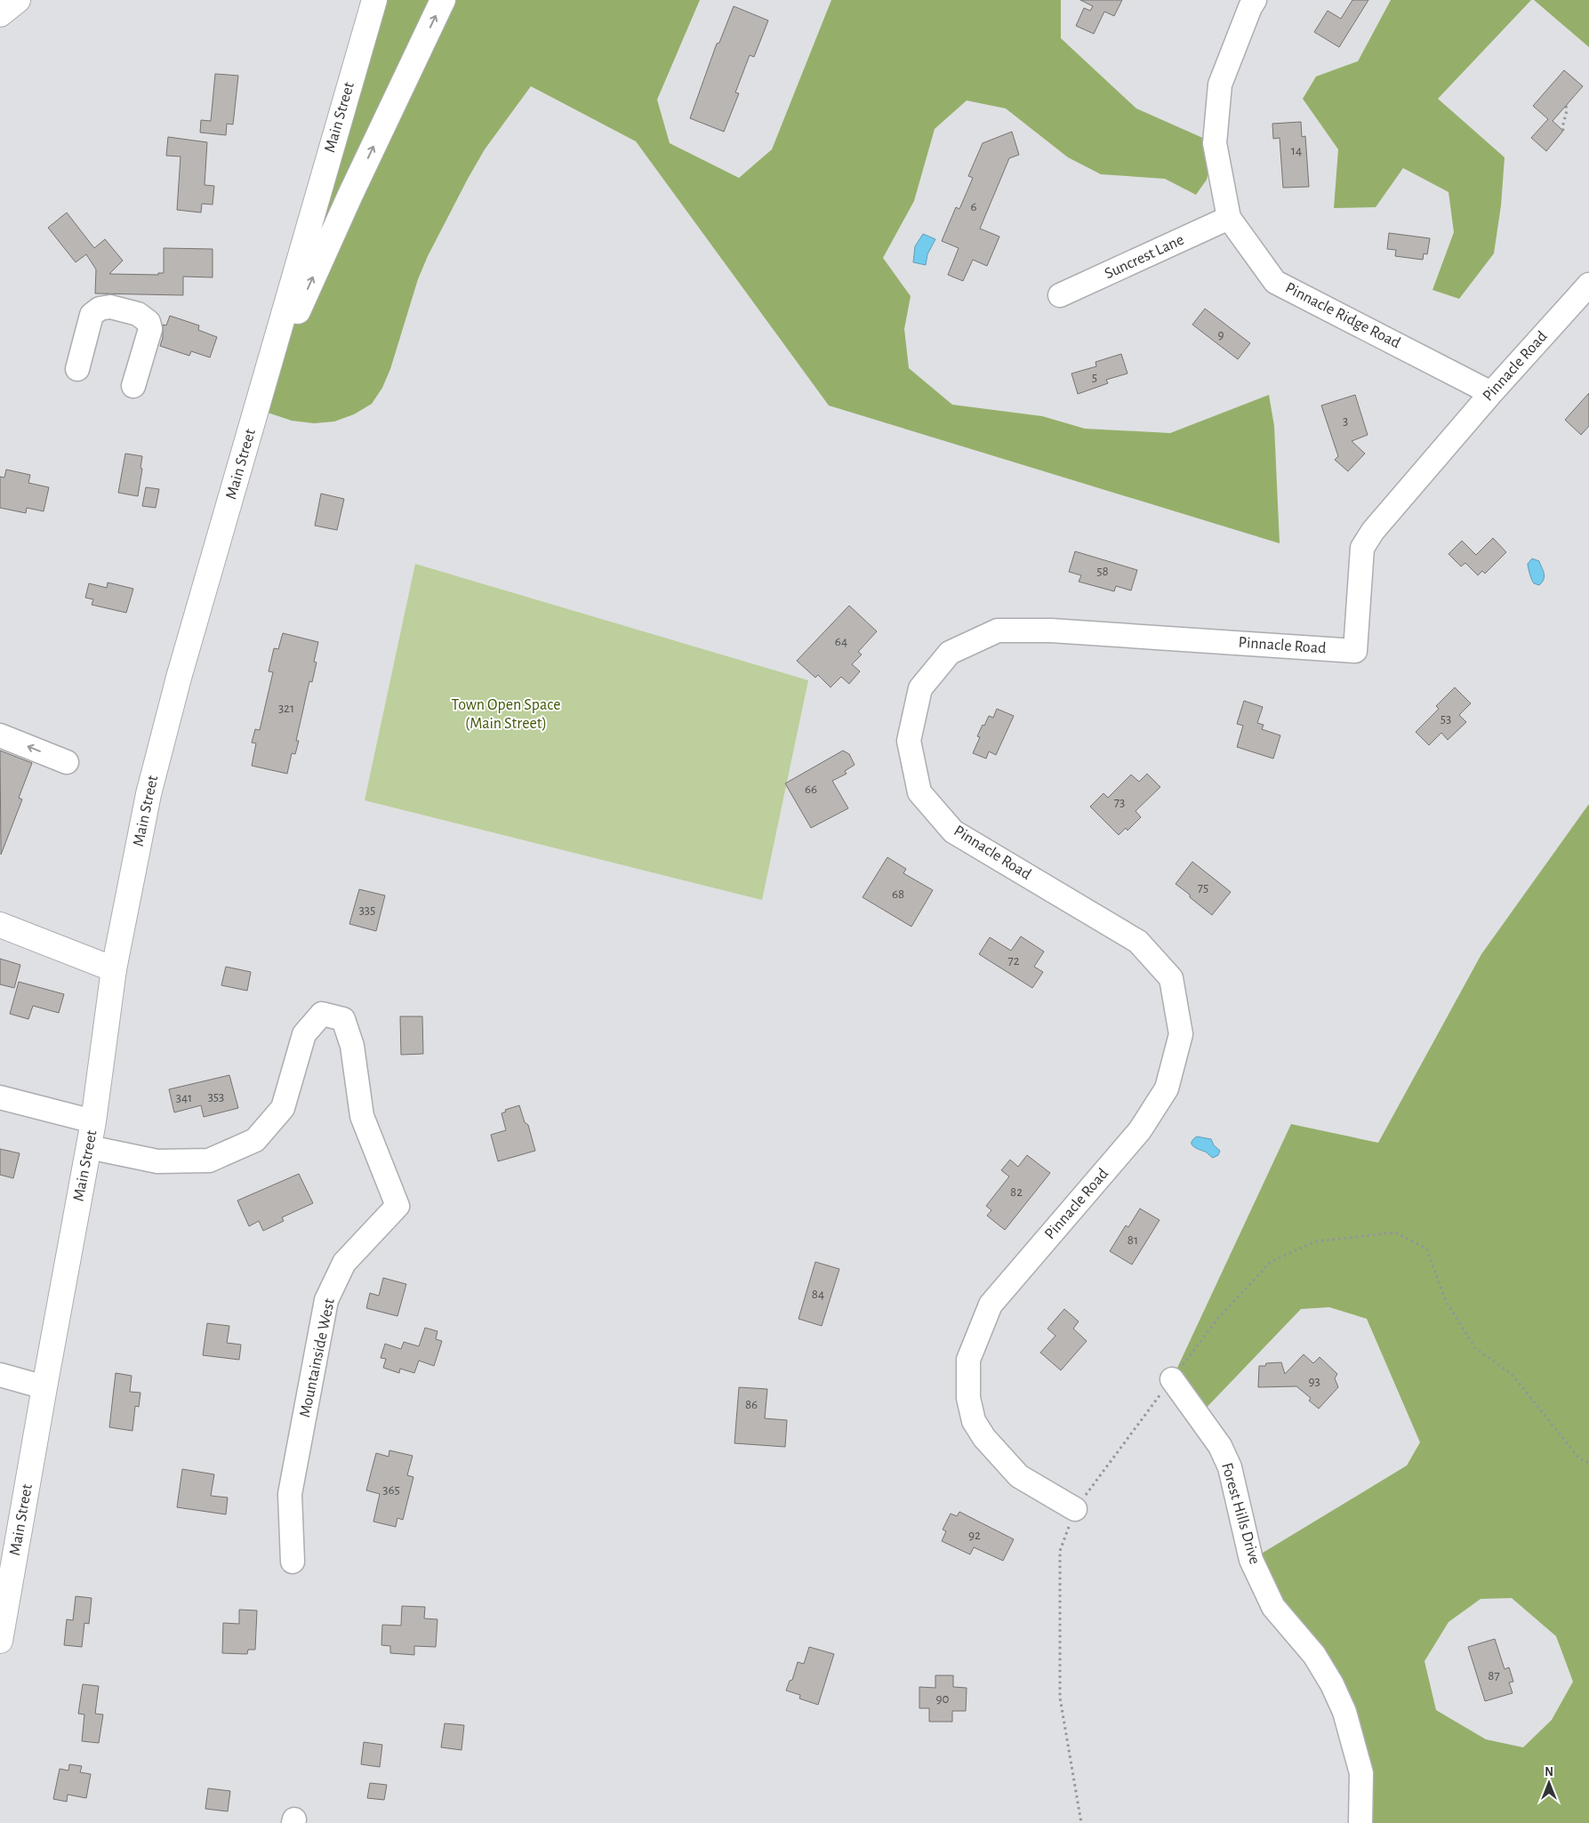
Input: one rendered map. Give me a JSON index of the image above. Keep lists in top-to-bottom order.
{
  "streets": {
    "main road": ["Main Street"],
    "street": [
      "Suncrest Lane",
      "Pinnacle Ridge Road",
      "Pinnacle Road",
      "Mountainside West",
      "Forest Hills Drive"
    ]
  },
  "crossings": [
    ["Main Street", "Mountainside West"],
    ["Suncrest Lane", "Pinnacle Ridge Road"],
    ["Pinnacle Ridge Road", "Pinnacle Road"]
  ],
  "parks": ["Town Open Space (Main Street)"],
  "house_numbers": [
    "14",
    "6",
    "9",
    "5",
    "3",
    "58",
    "64",
    "321",
    "53",
    "66",
    "73",
    "75",
    "68",
    "335",
    "72",
    "353",
    "341",
    "82",
    "81",
    "84",
    "93",
    "86",
    "365",
    "92",
    "87",
    "90"
  ],
  "north": "top"
}
